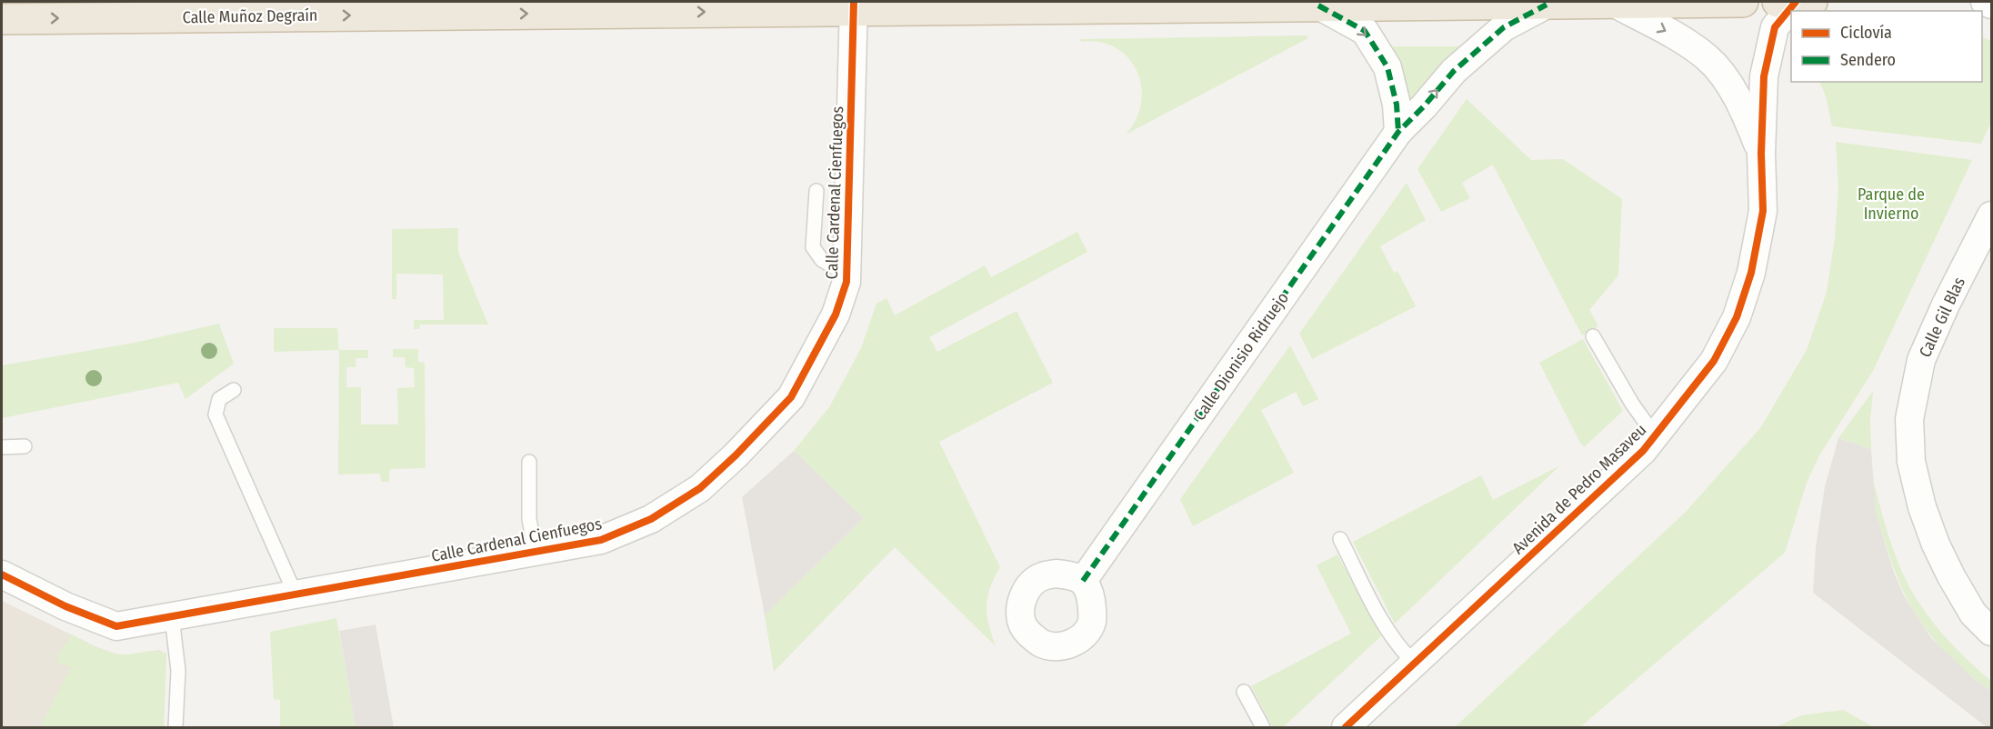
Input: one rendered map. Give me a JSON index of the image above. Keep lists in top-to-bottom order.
{
  "streets": {
    "highway": ["Calle Muñoz Degraín"],
    "street": [
      "Calle Cardenal Cienfuegos",
      "Calle Gil Blas",
      "Calle Dionisio Ridruejo",
      "Avenida de Pedro Masaveu"
    ]
  },
  "crossings": [
    ["Calle Muñoz Degraín", "Calle Cardenal Cienfuegos"],
    ["Calle Muñoz Degraín", "Calle Dionisio Ridruejo"],
    ["Calle Muñoz Degraín", "Avenida de Pedro Masaveu"]
  ],
  "one_way": ["Calle Muñoz Degraín"],
  "parks": ["Parque de Invierno"],
  "legend": ["Ciclovía", "Sendero"]
}
